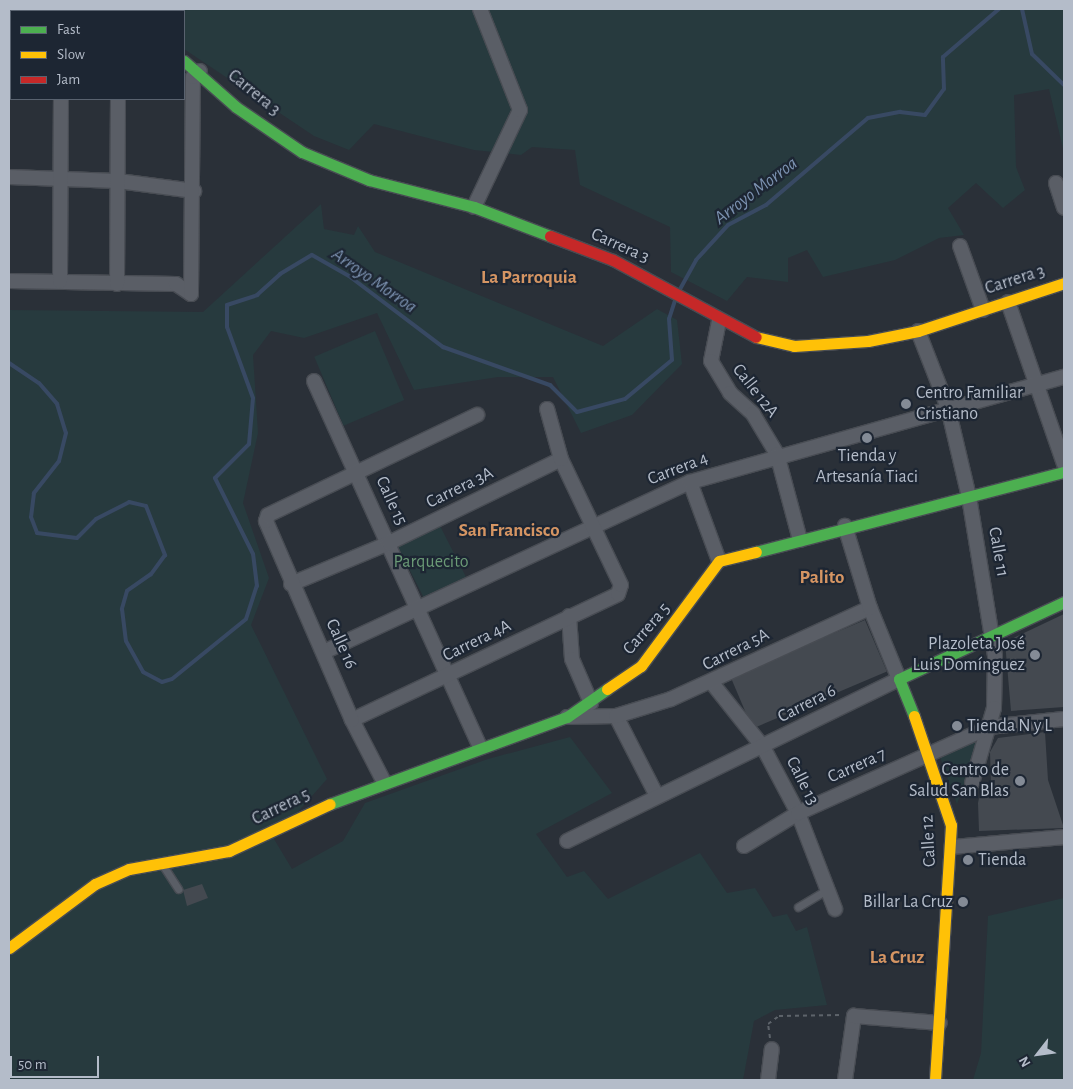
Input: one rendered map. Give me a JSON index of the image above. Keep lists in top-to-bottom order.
{
  "streets": {
    "street": [
      "Carrera 3",
      "Calle 12A",
      "Carrera 4",
      "Carrera 3A",
      "Calle 15",
      "Calle 11",
      "Carrera 5",
      "Carrera 4A",
      "Calle 16",
      "Carrera 5A",
      "Carrera 6",
      "Carrera 7",
      "Calle 13",
      "Calle 12"
    ]
  },
  "crossings": [
    ["Carrera 3", "Calle 12A"],
    ["Carrera 3", "Calle 11"],
    ["Calle 12A", "Carrera 4"],
    ["Carrera 4", "Calle 15"],
    ["Carrera 4", "Calle 11"],
    ["Carrera 4", "Carrera 4A"],
    ["Carrera 4", "Calle 16"],
    ["Carrera 3A", "Calle 15"],
    ["Carrera 3A", "Calle 16"],
    ["Calle 15", "Carrera 5"],
    ["Calle 15", "Carrera 4A"],
    ["Calle 15", "Calle 16"],
    ["Calle 11", "Carrera 6"],
    ["Calle 11", "Carrera 7"],
    ["Carrera 5", "Calle 16"],
    ["Carrera 5", "Carrera 5A"],
    ["Carrera 4A", "Calle 16"],
    ["Carrera 5A", "Calle 13"],
    ["Carrera 5A", "Calle 12"],
    ["Carrera 6", "Calle 13"],
    ["Carrera 6", "Calle 12"],
    ["Carrera 7", "Calle 13"],
    ["Carrera 7", "Calle 12"]
  ],
  "districts": [
    "La Parroquia",
    "San Francisco",
    "Palito",
    "La Cruz"
  ],
  "water": ["Arroyo Morroa"],
  "parks": ["Parquecito"],
  "places": [
    "Centro Familiar Cristiano",
    "Tienda y Artesanía Tiaci",
    "Plazoleta José Luis Domínguez",
    "Tienda N y L",
    "Centro de Salud San Blas",
    "Tienda",
    "Billar La Cruz"
  ],
  "legend": ["Fast", "Slow", "Jam"],
  "scale_bar": "50 m",
  "north": "bottom left"
}
